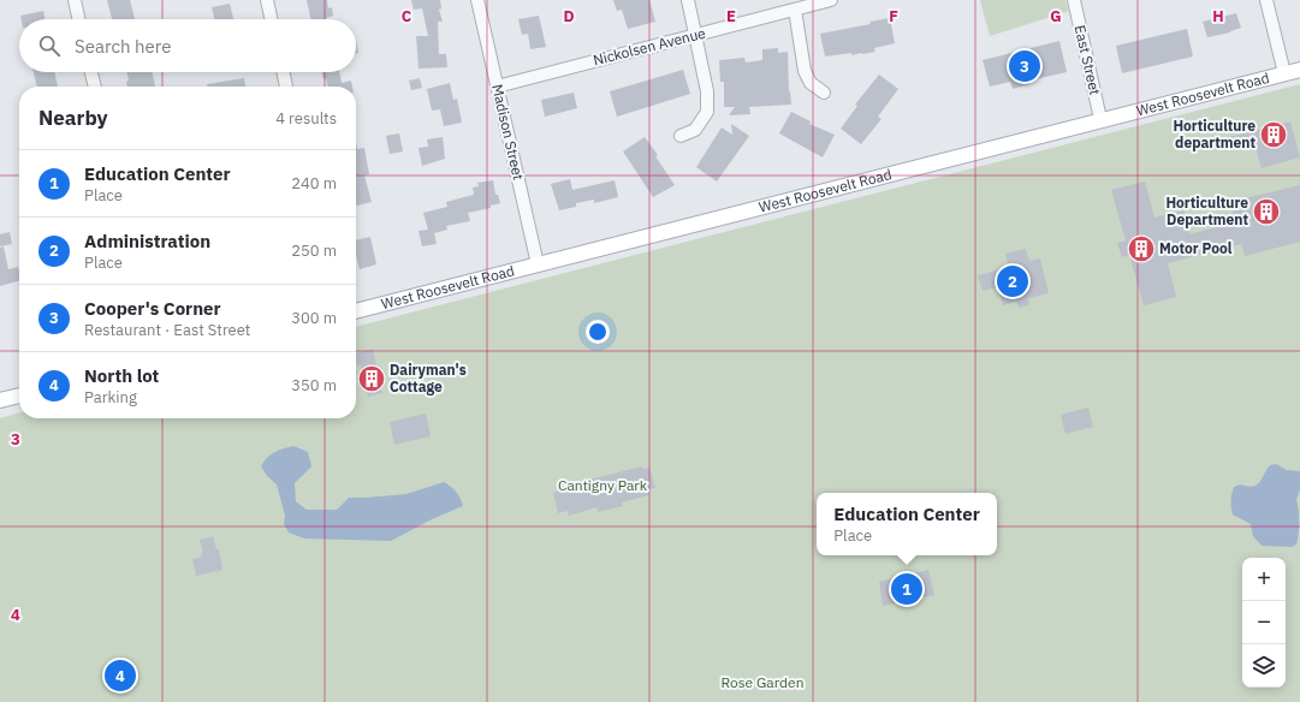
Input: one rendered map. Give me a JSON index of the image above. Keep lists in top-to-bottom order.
{
  "streets": {
    "main road": ["West Roosevelt Road"],
    "street": ["Nickolsen Avenue", "East Street", "Madison Street"]
  },
  "crossings": [
    ["Nickolsen Avenue", "Madison Street"],
    ["East Street", "West Roosevelt Road"],
    ["West Roosevelt Road", "Madison Street"]
  ],
  "parks": ["Cantigny Park", "Rose Garden"],
  "places": {
    "building": [
      "Horticulture department",
      "Horticulture Department",
      "Motor Pool",
      "Dairyman's Cottage"
    ]
  },
  "page": {
    "search": "Search here",
    "pins": [
      "3",
      "2",
      "1",
      "4"
    ],
    "heading": ["Nearby", "4 results"],
    "list": [
      {
        "mark": "1",
        "name": "Education Center",
        "note": "Place",
        "value": "240 m"
      },
      {
        "mark": "2",
        "name": "Administration",
        "note": "Place",
        "value": "250 m"
      },
      {
        "mark": "3",
        "name": "Cooper's Corner",
        "note": "Restaurant · East Street",
        "value": "300 m"
      },
      {
        "mark": "4",
        "name": "North lot",
        "note": "Parking",
        "value": "350 m"
      }
    ],
    "popup": ["Education Center", "Place"],
    "map_buttons": ["+", "−"]
  },
  "grid": {
    "columns": [
      "C",
      "D",
      "E",
      "F",
      "G",
      "H"
    ],
    "rows": ["3", "4"]
  }
}
